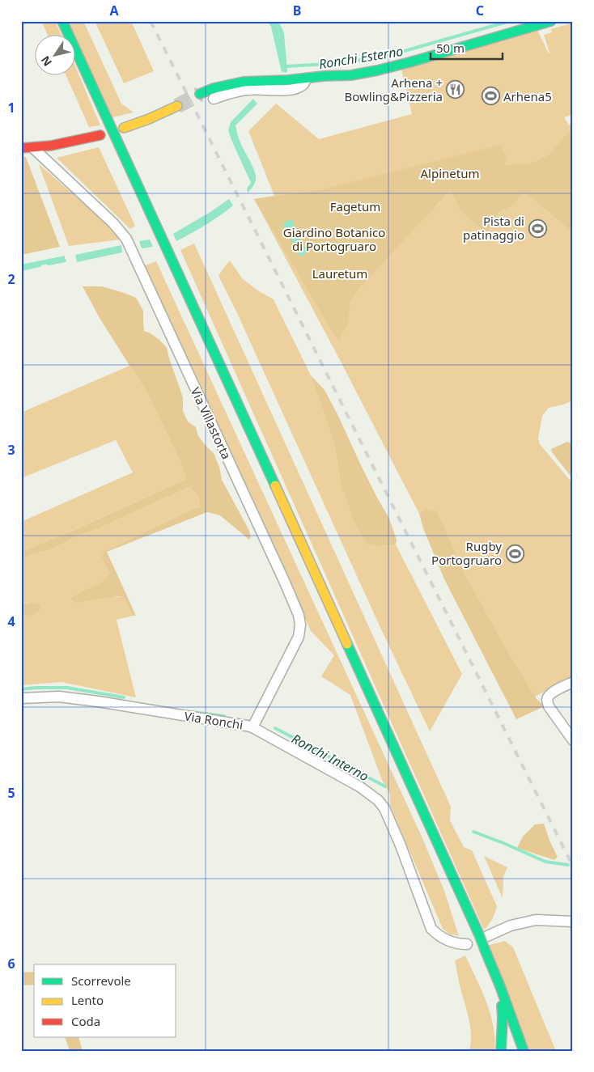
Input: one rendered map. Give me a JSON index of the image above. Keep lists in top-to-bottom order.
{
  "streets": {
    "street": ["Via Villastorta", "Via Ronchi"]
  },
  "crossings": [
    ["Via Villastorta", "Via Ronchi"]
  ],
  "water": ["Ronchi Esterno", "Ronchi Interno"],
  "parks": [
    "Alpinetum",
    "Fagetum",
    "Giardino Botanico di Portogruaro",
    "Lauretum"
  ],
  "places": {
    "restaurant": ["Arhena + Bowling&Pizzeria"],
    "sports": ["Arhena5", "Pista di patinaggio", "Rugby Portogruaro"]
  },
  "legend": ["Scorrevole", "Lento", "Coda"],
  "scale_bar": "50 m",
  "north": "bottom left",
  "grid": {
    "columns": ["A", "B", "C"],
    "rows": [
      "1",
      "2",
      "3",
      "4",
      "5",
      "6"
    ]
  }
}
